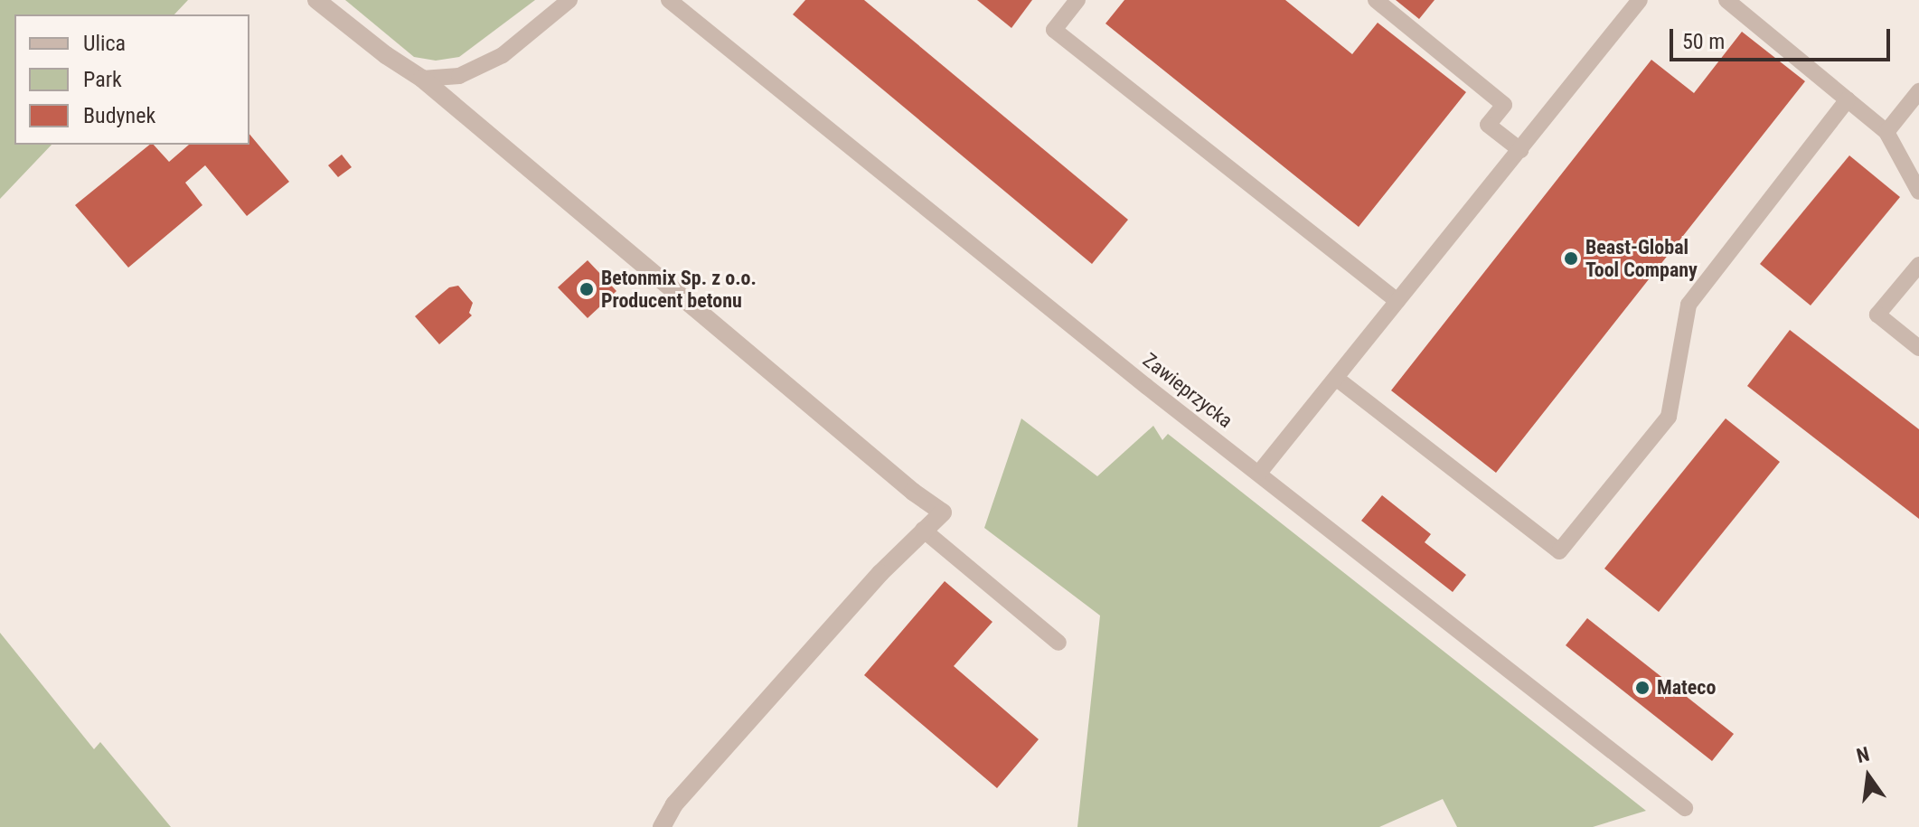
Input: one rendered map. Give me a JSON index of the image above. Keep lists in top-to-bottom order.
{
  "streets": {
    "lane": ["Zawieprzycka"]
  },
  "places": ["Beast-Global Tool Company", "Betonmix Sp. z o.o. Producent betonu", "Mateco"],
  "legend": ["Ulica", "Park", "Budynek"],
  "scale_bar": "50 m",
  "north": "top"
}
